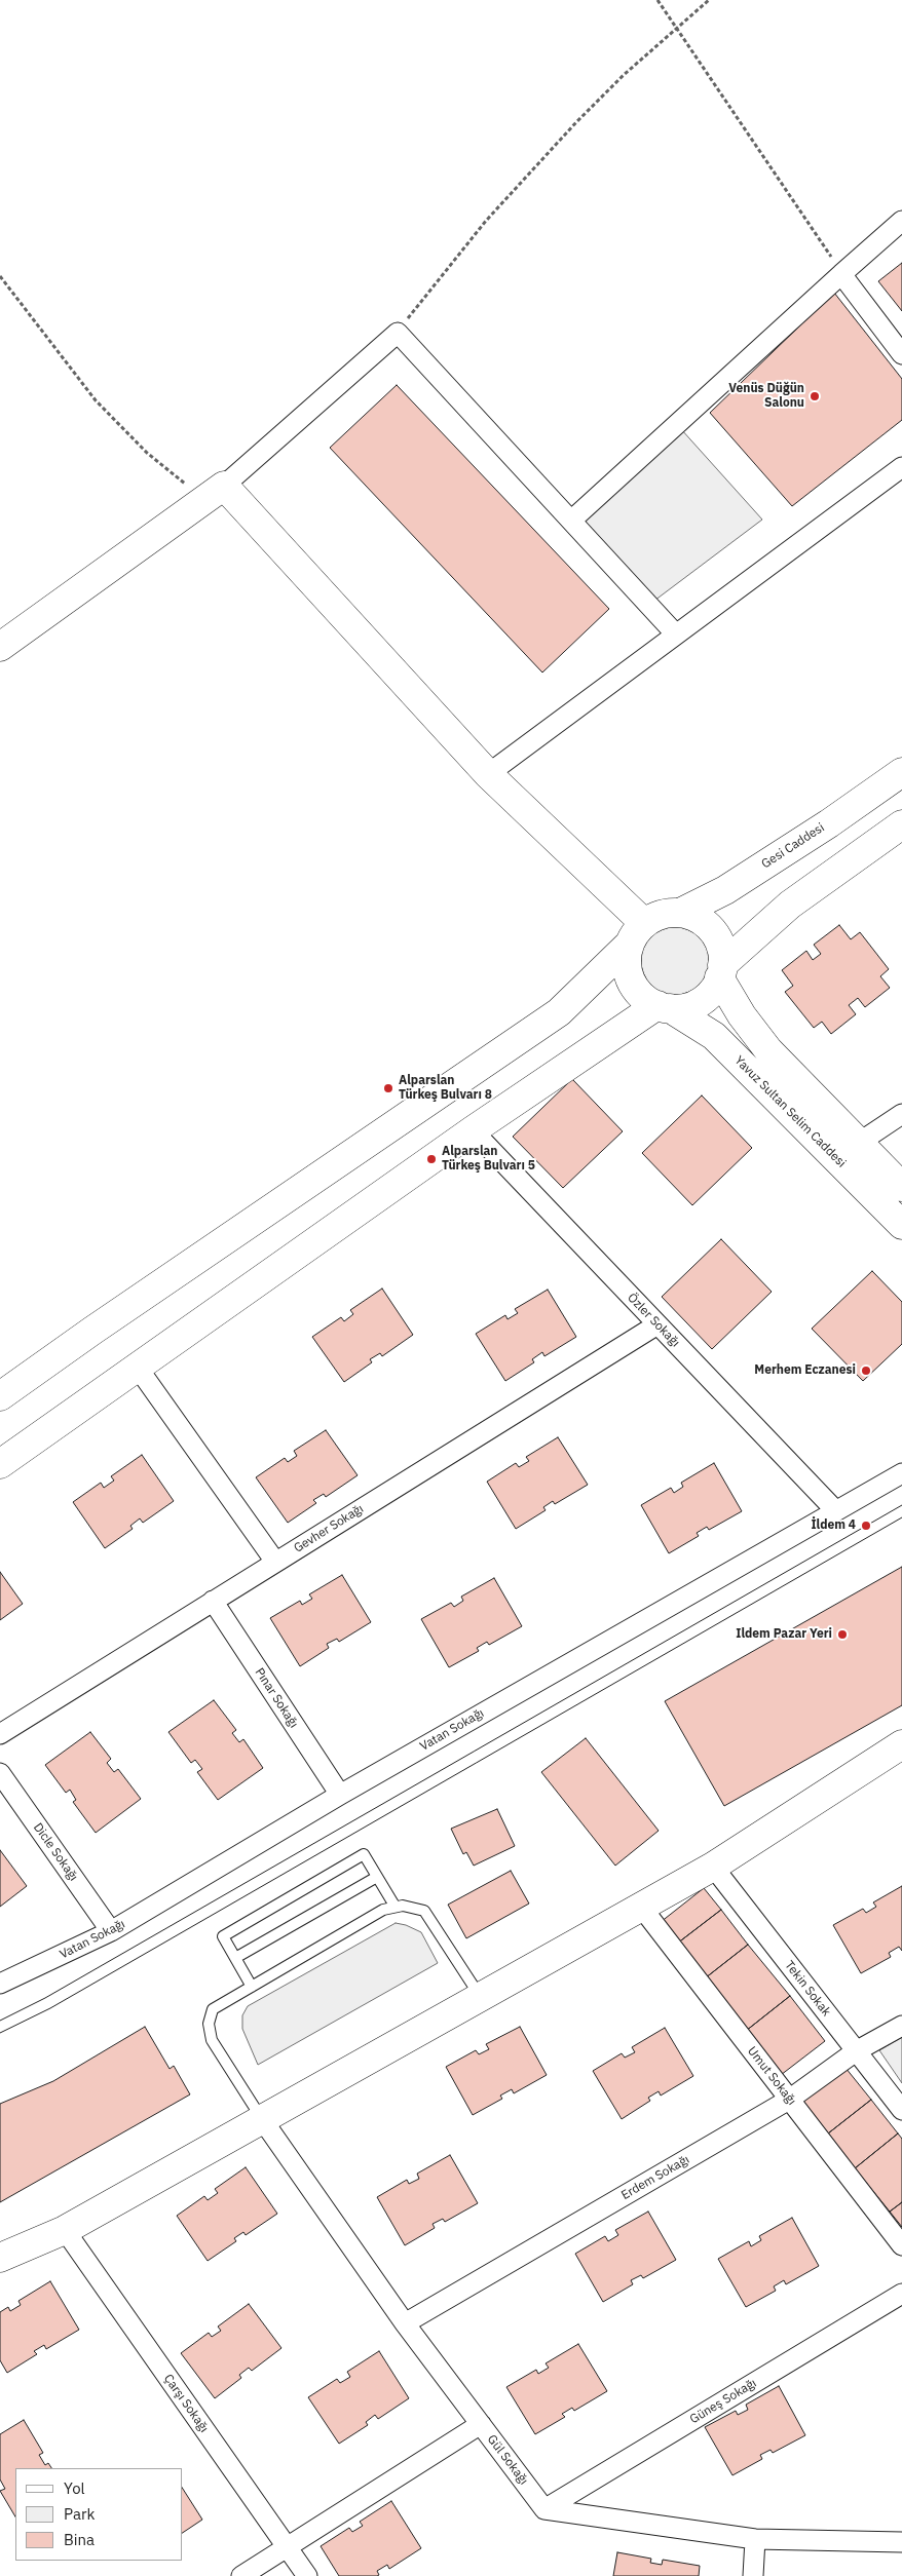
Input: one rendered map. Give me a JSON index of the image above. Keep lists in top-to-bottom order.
{
  "streets": {
    "main road": ["Gesi Caddesi", "Yavuz Sultan Selim Caddesi"],
    "street": [
      "Özler Sokağı",
      "Gevher Sokağı",
      "Pınar Sokağı",
      "Vatan Sokağı",
      "Dicle Sokağı",
      "Tekin Sokak",
      "Umut Sokağı",
      "Erdem Sokağı",
      "Güneş Sokağı",
      "Çarşı Sokağı",
      "Gül Sokağı"
    ]
  },
  "crossings": [
    ["Gesi Caddesi", "Yavuz Sultan Selim Caddesi"],
    ["Özler Sokağı", "Gevher Sokağı"],
    ["Özler Sokağı", "Vatan Sokağı"],
    ["Gevher Sokağı", "Pınar Sokağı"],
    ["Pınar Sokağı", "Vatan Sokağı"],
    ["Vatan Sokağı", "Dicle Sokağı"],
    ["Tekin Sokak", "Erdem Sokağı"],
    ["Umut Sokağı", "Erdem Sokağı"],
    ["Erdem Sokağı", "Gül Sokağı"],
    ["Güneş Sokağı", "Gül Sokağı"]
  ],
  "places": [
    "Venüs Düğün Salonu",
    "Alparslan Türkeş Bulvarı 8",
    "Alparslan Türkeş Bulvarı 5",
    "Merhem Eczanesi",
    "İldem 4",
    "Ildem Pazar Yeri"
  ],
  "legend": ["Yol", "Park", "Bina"]
}
